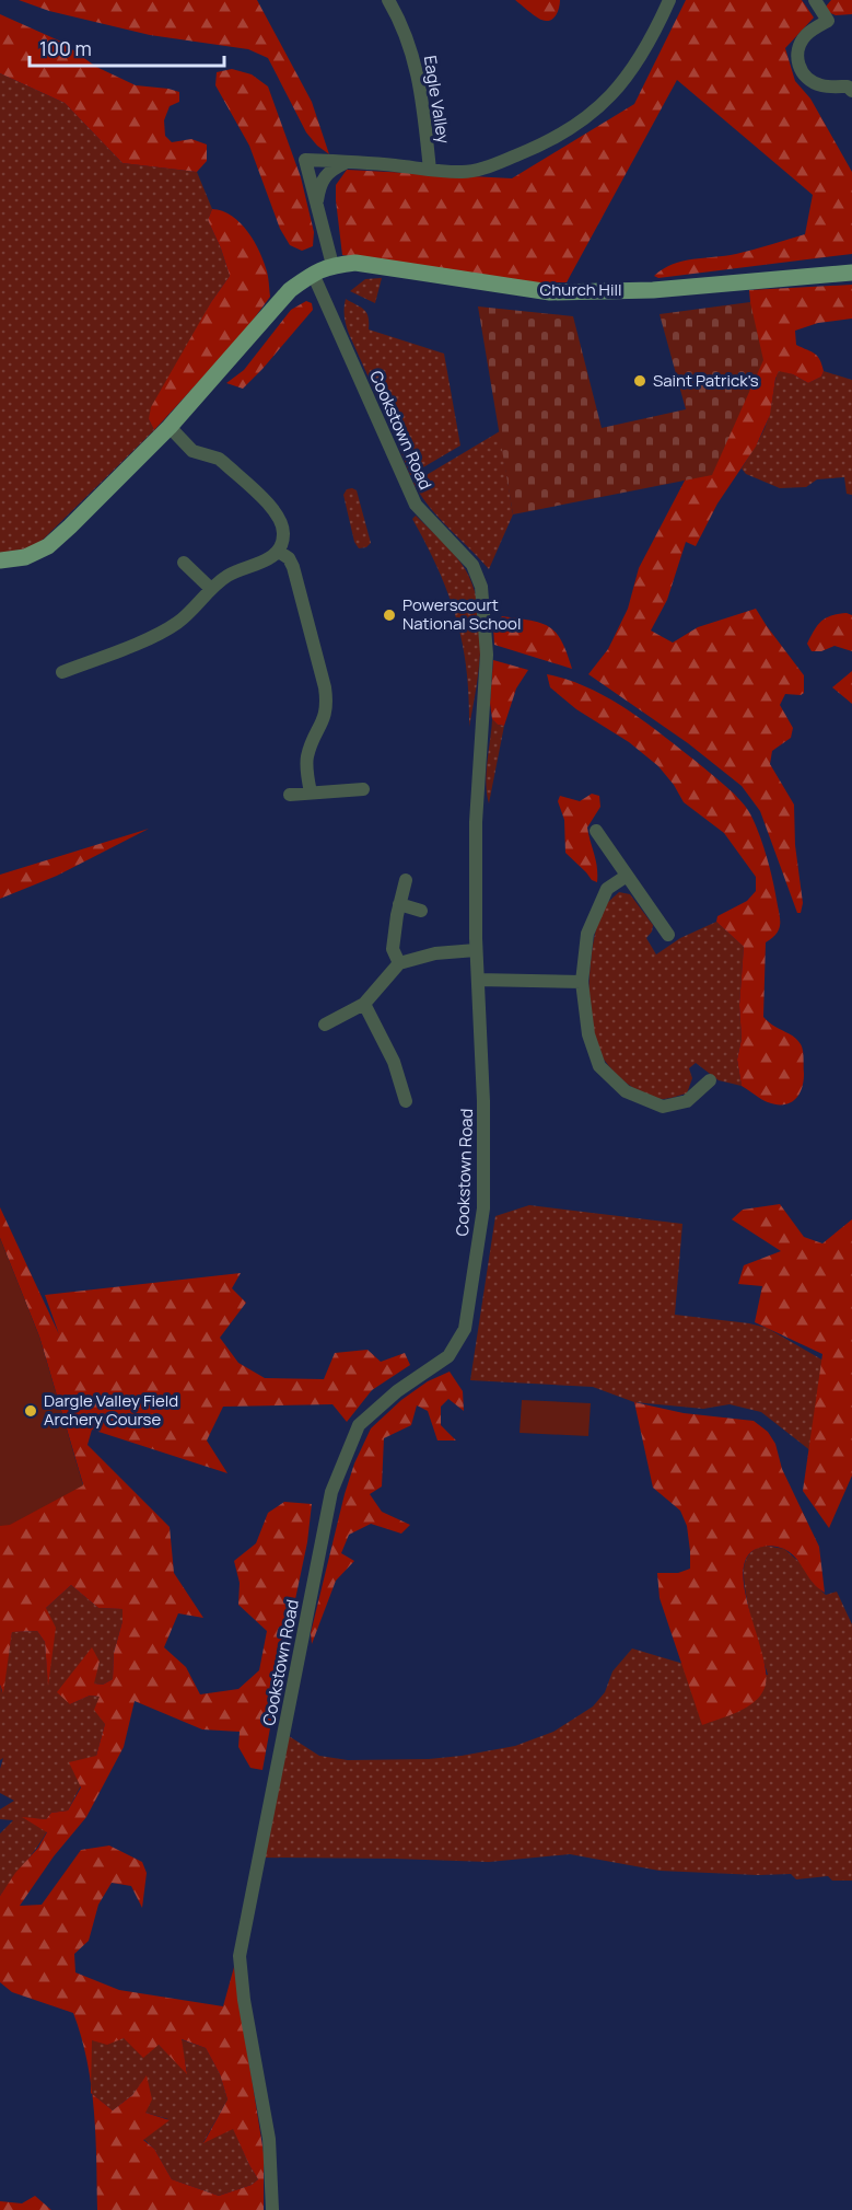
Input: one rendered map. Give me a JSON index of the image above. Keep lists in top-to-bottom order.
{
  "streets": {
    "main road": ["Church Hill"],
    "street": ["Eagle Valley", "Cookstown Road"]
  },
  "crossings": [
    ["Church Hill", "Cookstown Road"]
  ],
  "places": ["Saint Patrick's", "Powerscourt National School", "Dargle Valley Field Archery Course"],
  "scale_bar": "100 m"
}
